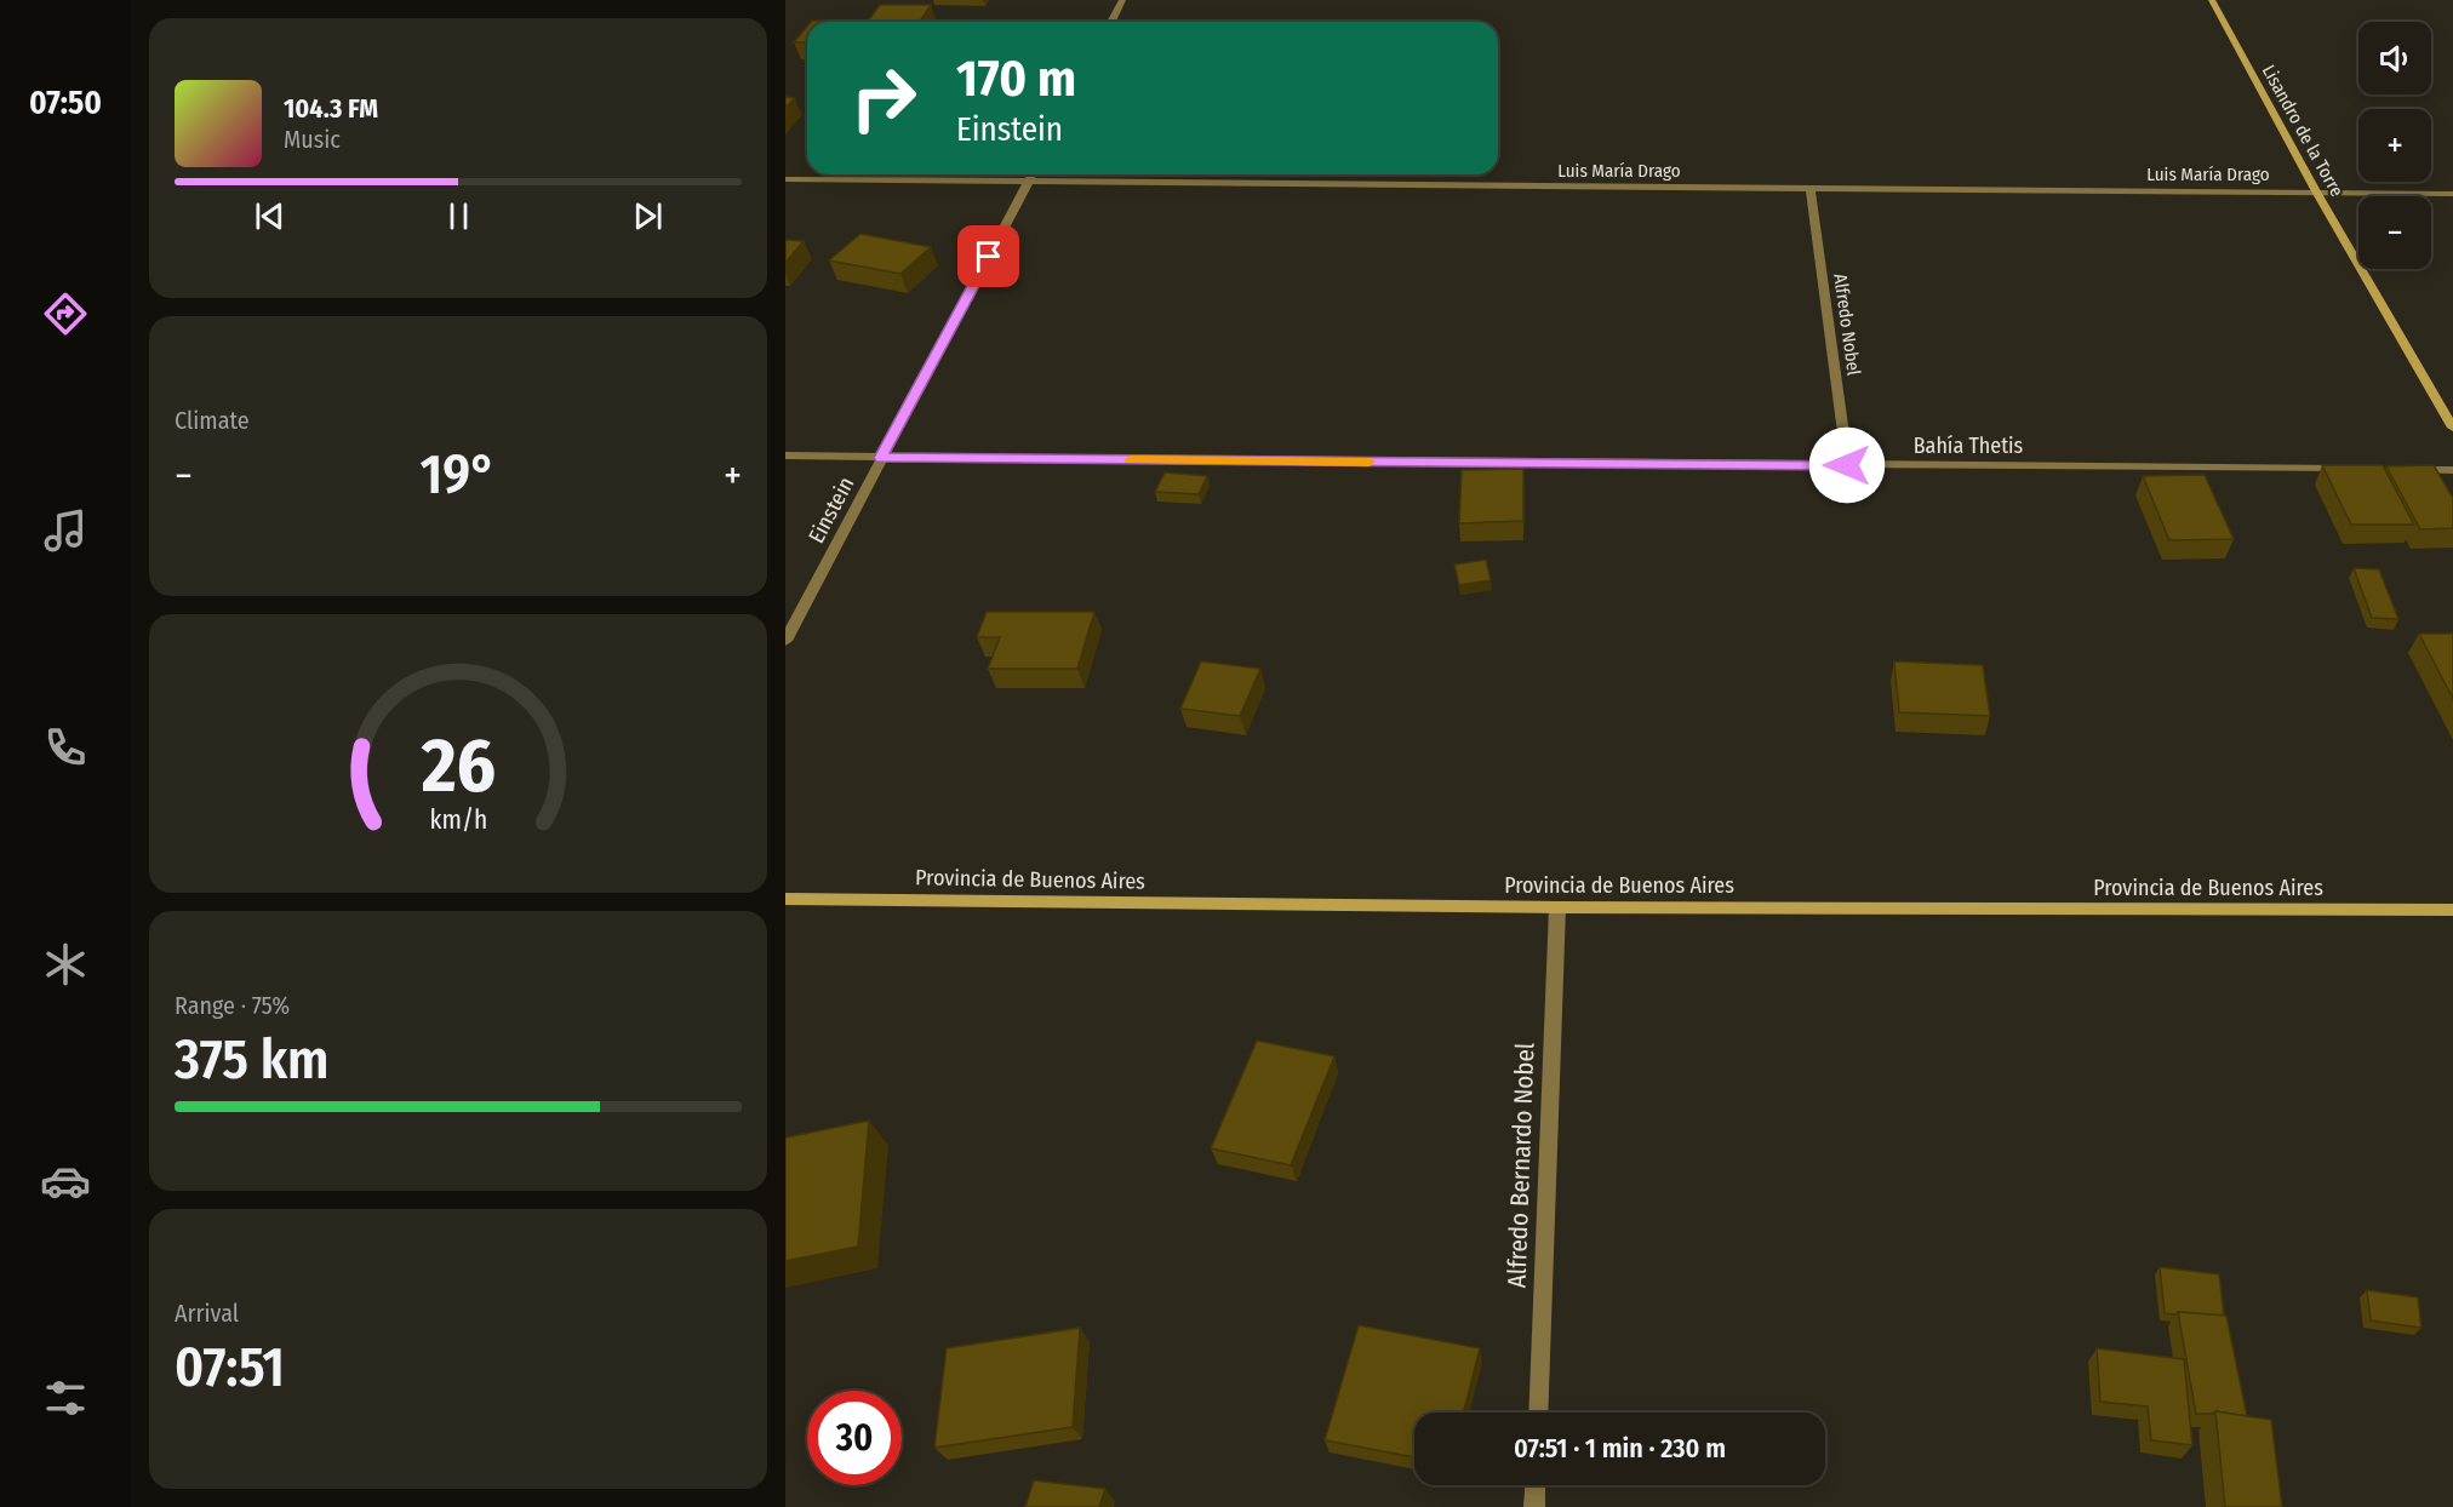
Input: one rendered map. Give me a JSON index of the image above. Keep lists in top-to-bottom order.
{
  "streets": {
    "main road": ["Lisandro de la Torre", "Provincia de Buenos Aires"],
    "street": [
      "Luis María Drago",
      "Alfredo Nobel",
      "Bahía Thetis",
      "Einstein",
      "Alfredo Bernardo Nobel"
    ]
  },
  "crossings": [
    ["Lisandro de la Torre", "Luis María Drago"],
    ["Luis María Drago", "Alfredo Nobel"],
    ["Luis María Drago", "Einstein"],
    ["Alfredo Nobel", "Bahía Thetis"],
    ["Bahía Thetis", "Einstein"],
    ["Provincia de Buenos Aires", "Alfredo Bernardo Nobel"]
  ],
  "page": {
    "tabs": "07:50",
    "map_buttons": ["+", "−"],
    "turn": ["170 m", "Einstein"],
    "song": ["104.3 FM", "Music"],
    "tile": [
      "Climate",
      ["Range · 75%", "375 km"],
      ["Arrival", "07:51"]
    ],
    "heat": ["−", "19°", "+"],
    "limit": "30",
    "trip": "07:51 · 1 min · 230 m",
    "gauge": ["26", "km/h"]
  }
}
